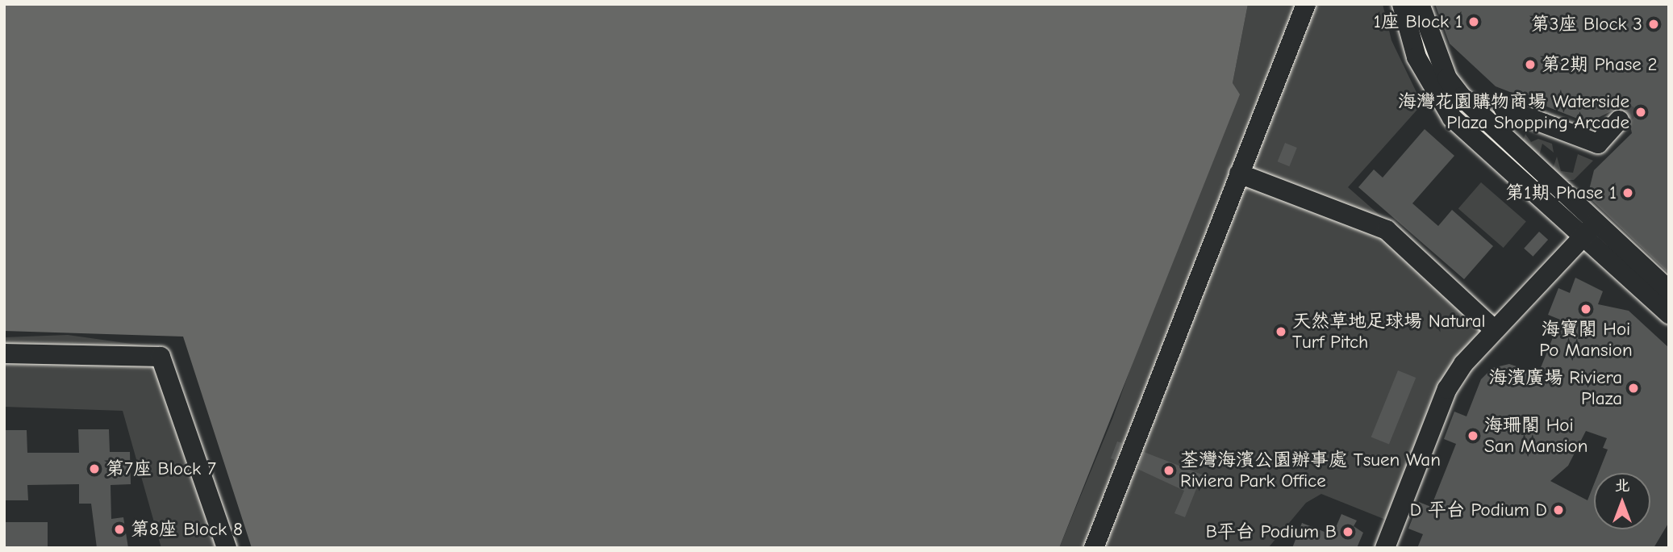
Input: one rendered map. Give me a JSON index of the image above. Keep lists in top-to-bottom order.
{
  "places": [
    "1座 Block 1",
    "第3座 Block 3",
    "第2期 Phase 2",
    "海灣花園購物商場 Waterside Plaza Shopping Arcade",
    "第1期 Phase 1",
    "海寶閣 Hoi Po Mansion",
    "天然草地足球場 Natural Turf Pitch",
    "海濱廣場 Riviera Plaza",
    "海珊閣 Hoi San Mansion",
    "第7座 Block 7",
    "荃灣海濱公園辦事處 Tsuen Wan Riviera Park Office",
    "D 平台 Podium D",
    "第8座 Block 8",
    "B平台 Podium B"
  ],
  "north": "top"
}
